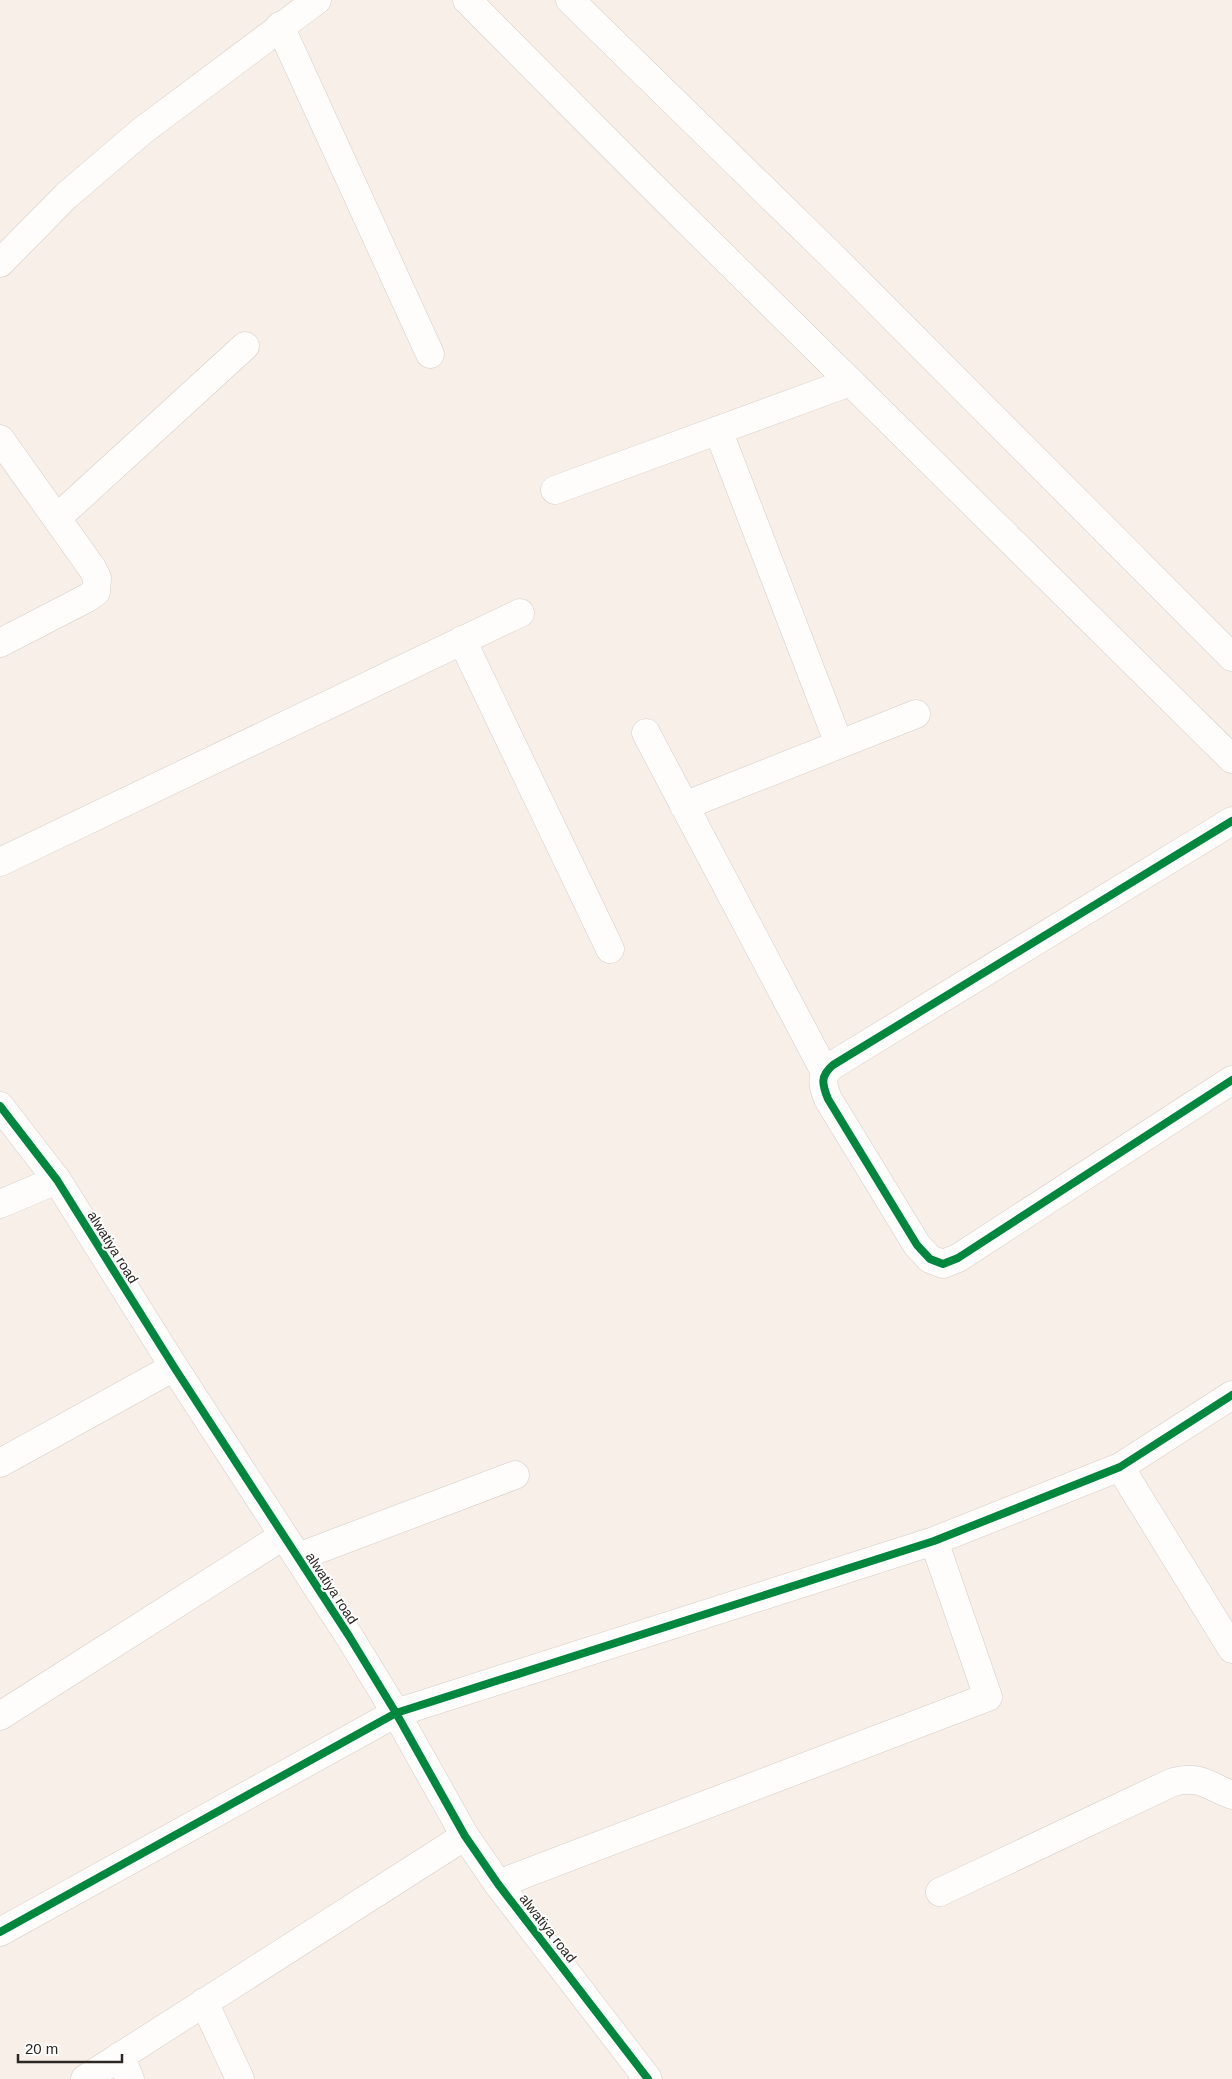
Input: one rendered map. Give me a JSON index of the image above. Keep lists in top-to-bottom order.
{
  "streets": {
    "street": ["alwatiya road"]
  },
  "scale_bar": "20 m"
}
